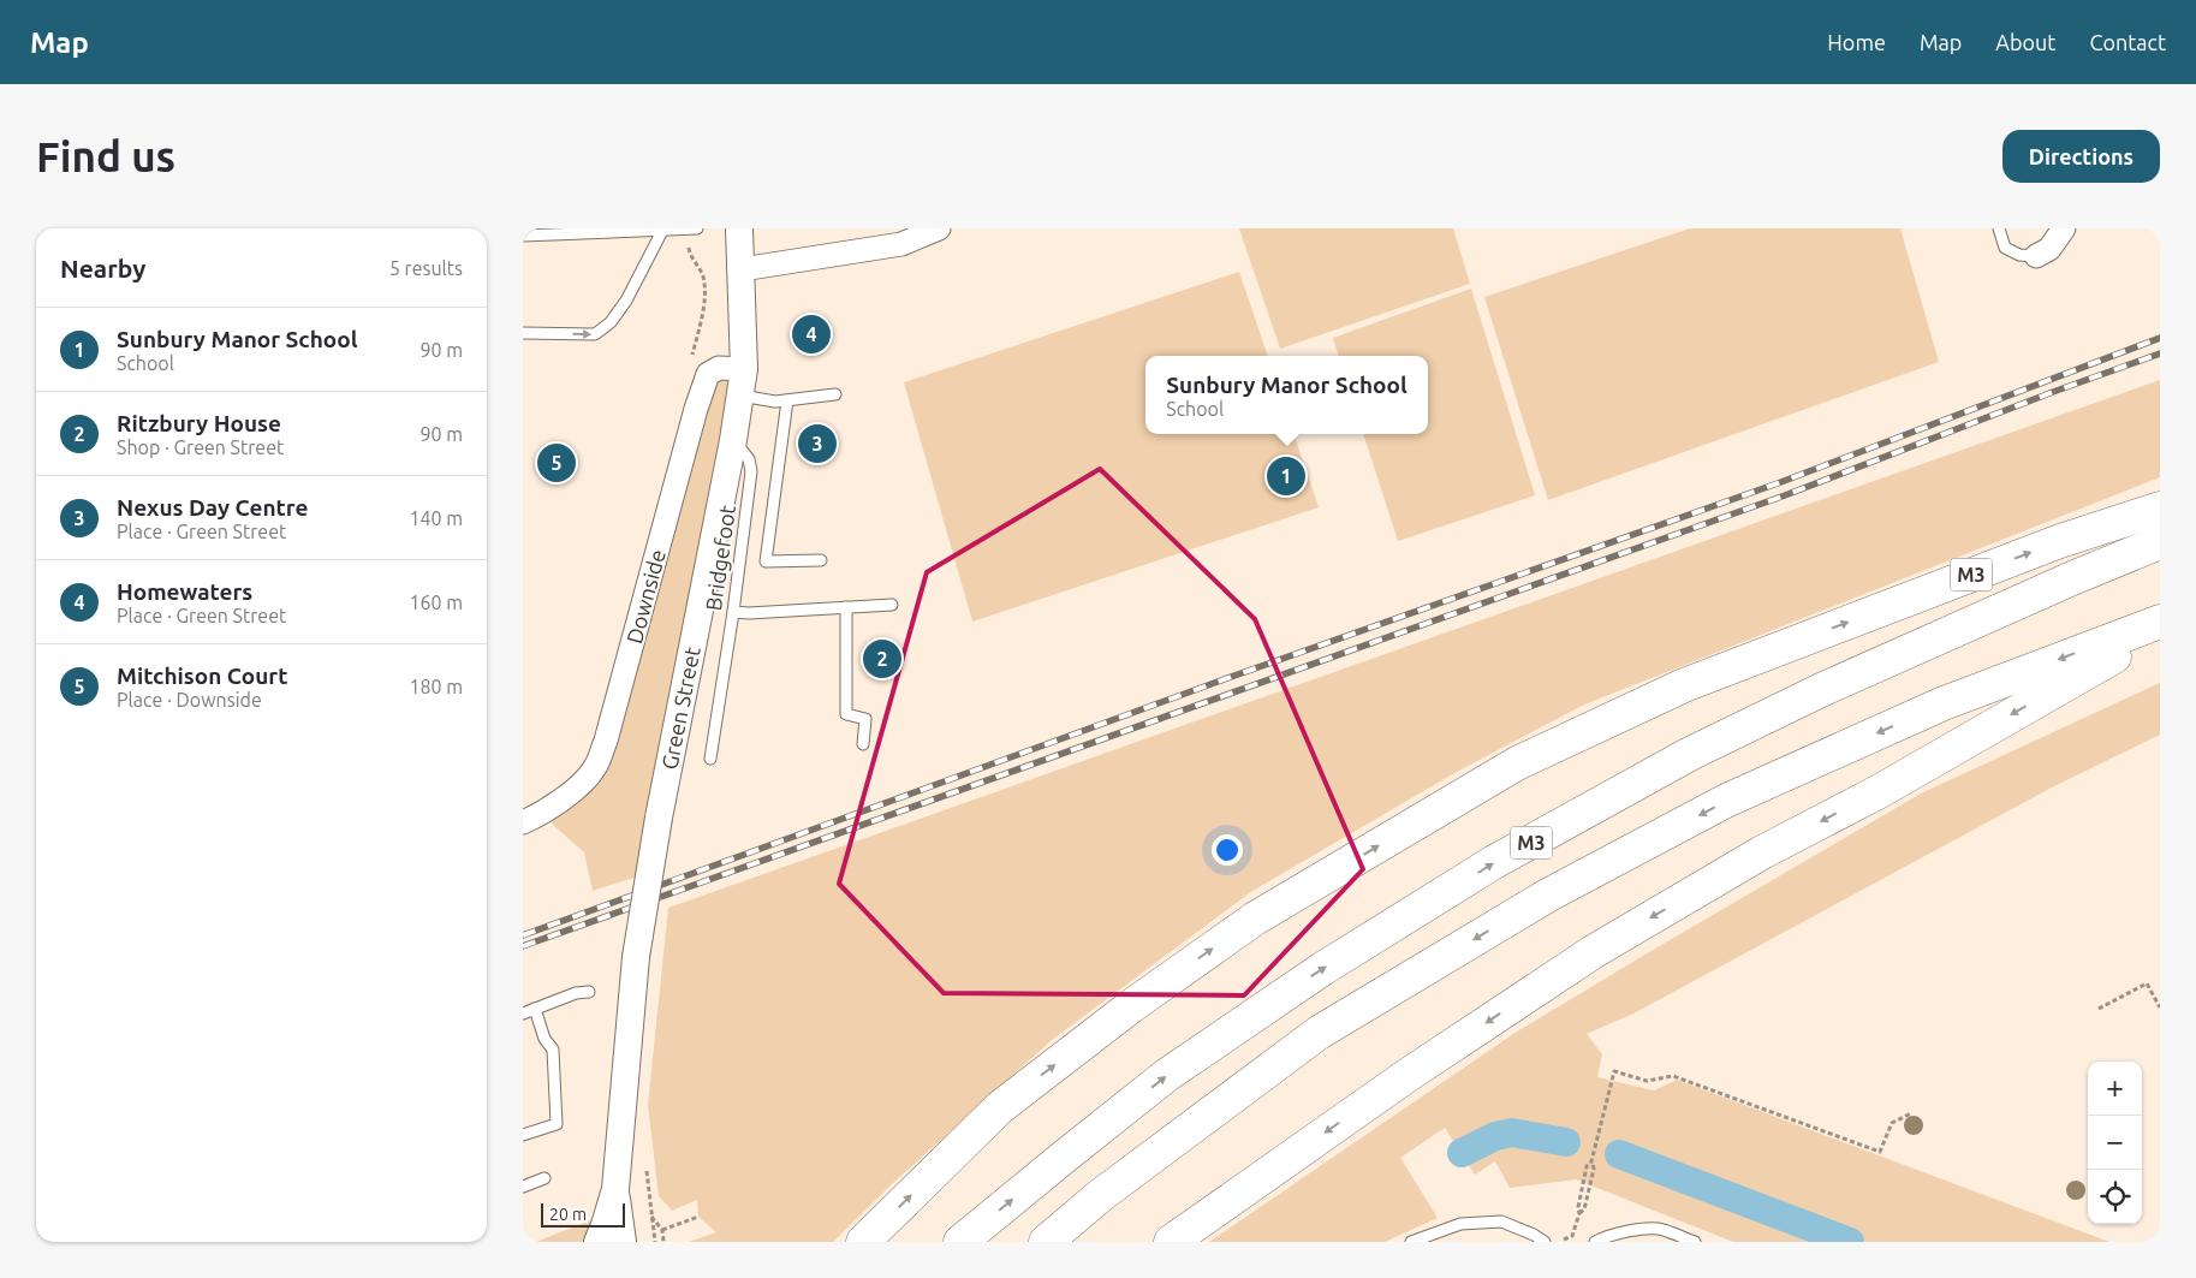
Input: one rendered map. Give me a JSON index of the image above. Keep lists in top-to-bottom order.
{
  "streets": {
    "highway": ["M3"],
    "street": ["Downside", "Green Street"],
    "lane": ["Bridgefoot"]
  },
  "crossings": [
    ["Bridgefoot", "Green Street"],
    ["Downside", "Green Street"]
  ],
  "scale_bar": "20 m",
  "page": {
    "header": "Map",
    "nav": [
      "Home",
      "Map",
      "About",
      "Contact"
    ],
    "buttons": "Directions",
    "title": "Find us",
    "heading": ["Nearby", "5 results"],
    "list": [
      {
        "mark": "1",
        "name": "Sunbury Manor School",
        "note": "School",
        "value": "90 m"
      },
      {
        "mark": "2",
        "name": "Ritzbury House",
        "note": "Shop · Green Street",
        "value": "90 m"
      },
      {
        "mark": "3",
        "name": "Nexus Day Centre",
        "note": "Place · Green Street",
        "value": "140 m"
      },
      {
        "mark": "4",
        "name": "Homewaters",
        "note": "Place · Green Street",
        "value": "160 m"
      },
      {
        "mark": "5",
        "name": "Mitchison Court",
        "note": "Place · Downside",
        "value": "180 m"
      }
    ],
    "pins": [
      "4",
      "3",
      "5",
      "1",
      "2"
    ],
    "popup": ["Sunbury Manor School", "School"],
    "map_buttons": ["+", "−"],
    "scale": "20 m"
  }
}
